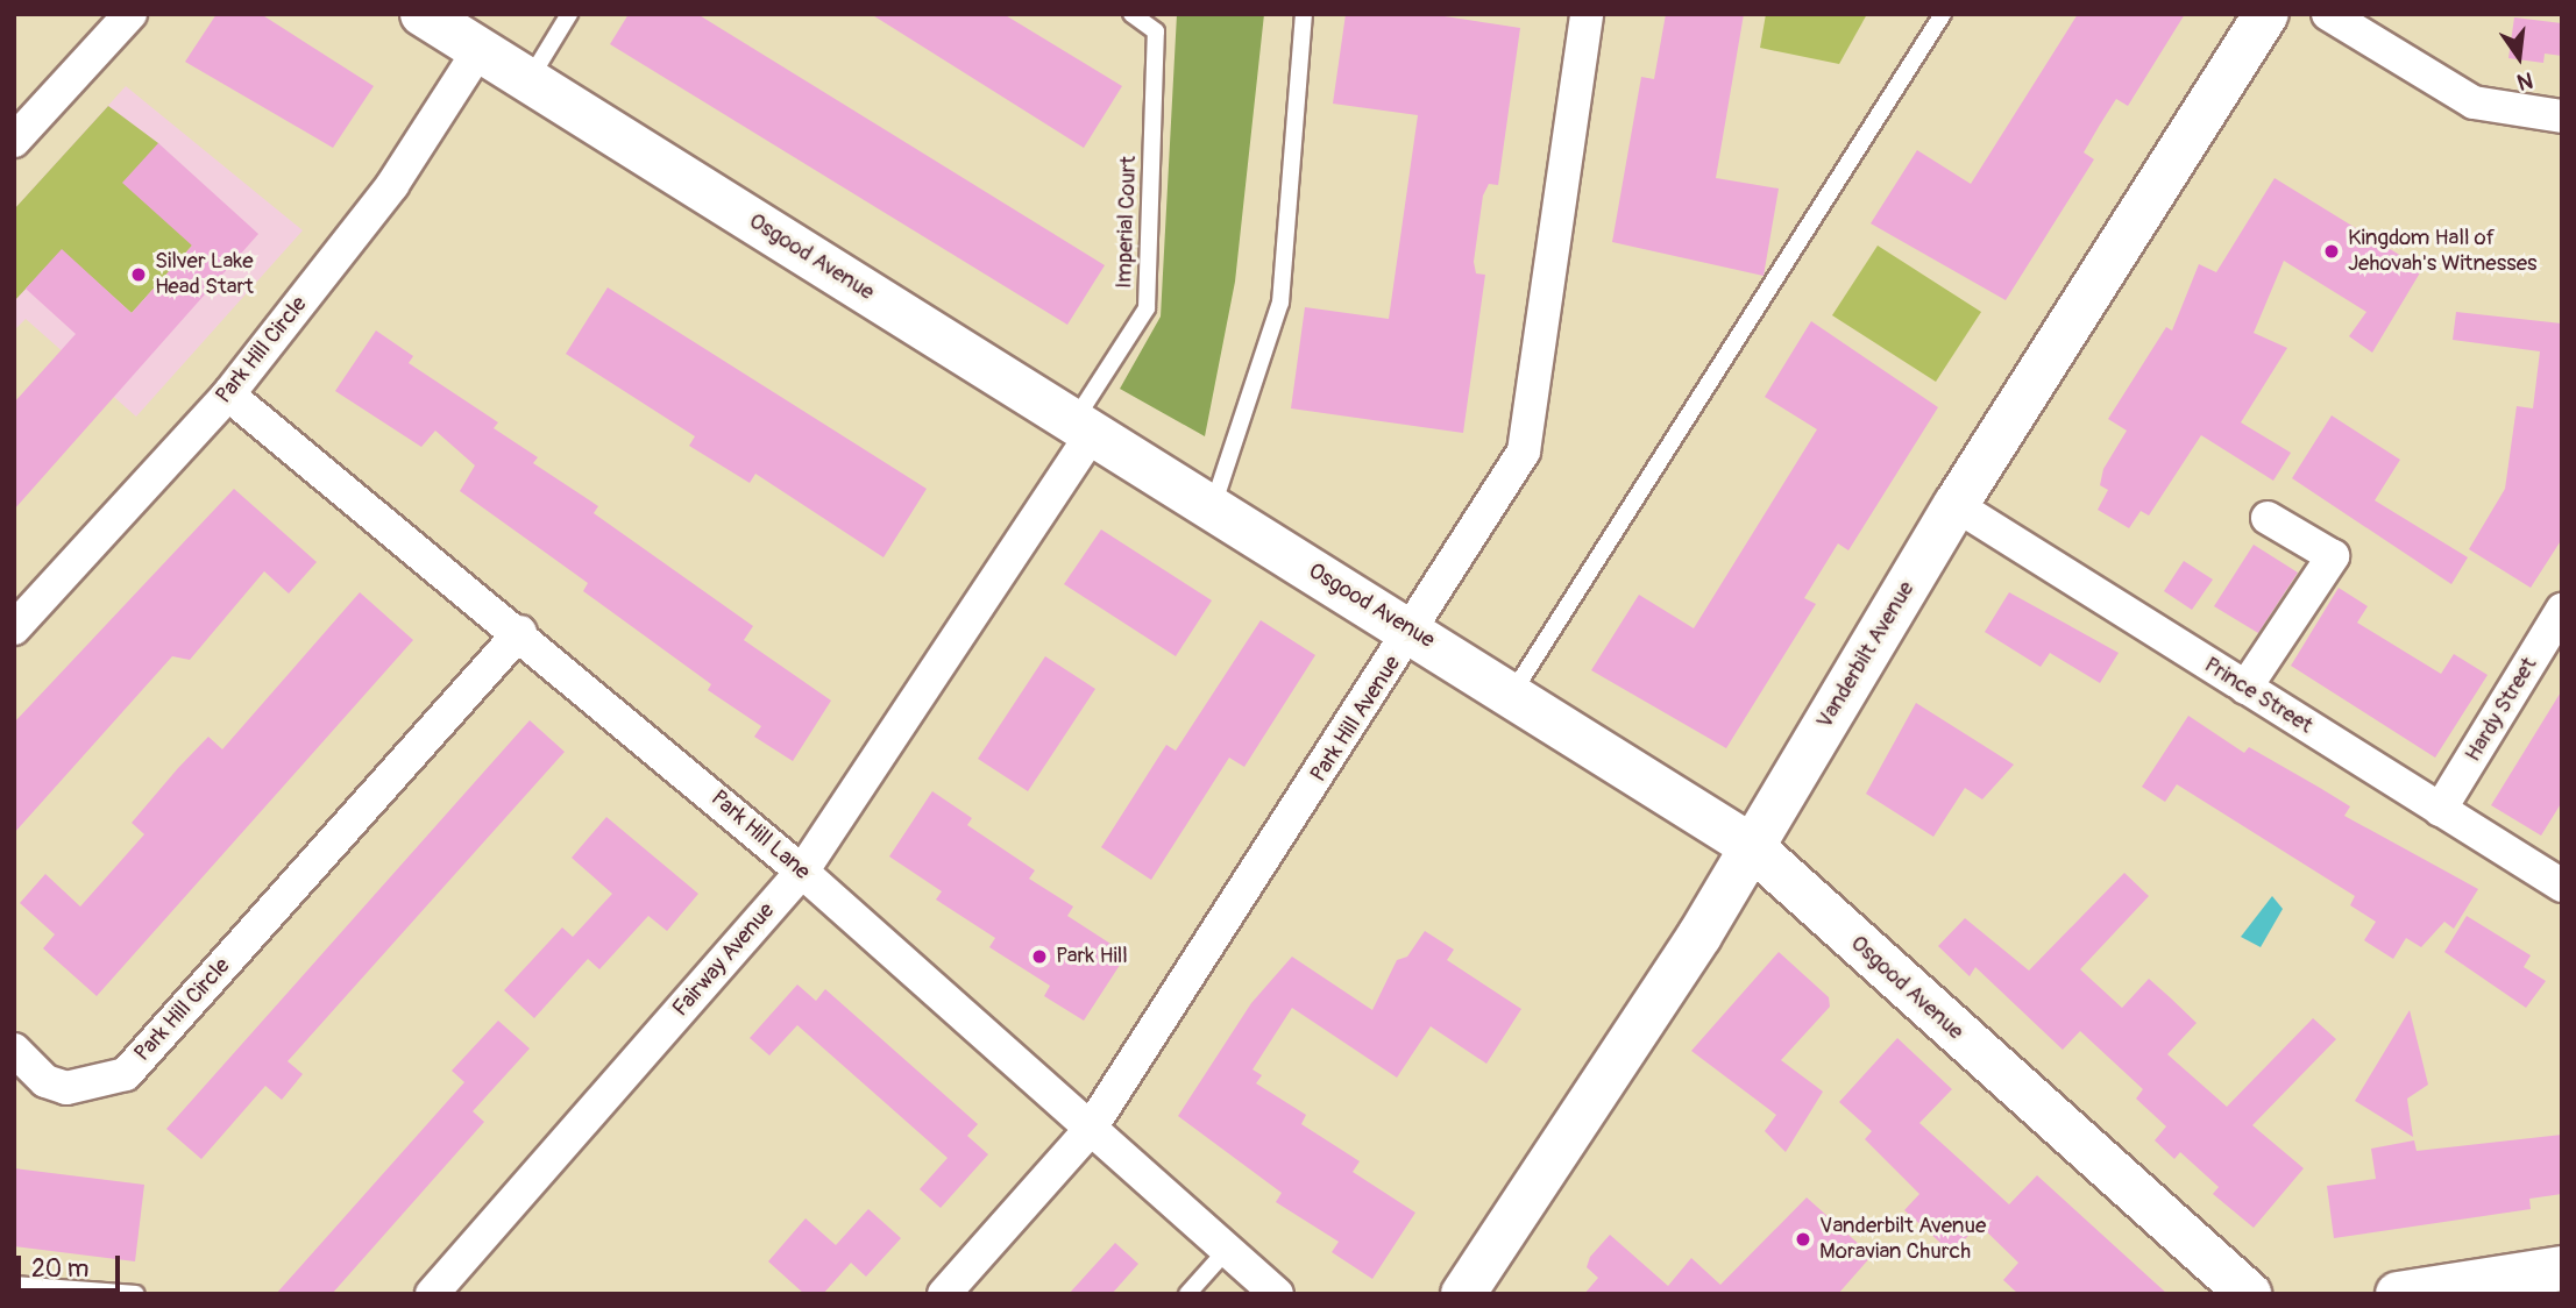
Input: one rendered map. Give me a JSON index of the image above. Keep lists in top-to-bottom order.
{
  "streets": {
    "street": [
      "Osgood Avenue",
      "Park Hill Circle",
      "Vanderbilt Avenue",
      "Prince Street",
      "Hardy Street",
      "Park Hill Avenue",
      "Park Hill Lane",
      "Fairway Avenue"
    ],
    "lane": ["Imperial Court"]
  },
  "crossings": [
    ["Imperial Court", "Osgood Avenue"],
    ["Imperial Court", "Fairway Avenue"],
    ["Osgood Avenue", "Park Hill Circle"],
    ["Osgood Avenue", "Vanderbilt Avenue"],
    ["Osgood Avenue", "Park Hill Avenue"],
    ["Osgood Avenue", "Fairway Avenue"],
    ["Park Hill Circle", "Park Hill Lane"],
    ["Vanderbilt Avenue", "Prince Street"],
    ["Prince Street", "Hardy Street"],
    ["Park Hill Avenue", "Park Hill Lane"],
    ["Park Hill Lane", "Fairway Avenue"]
  ],
  "places": [
    "Kingdom Hall of Jehovah's Witnesses",
    "Silver Lake Head Start",
    "Park Hill",
    "Vanderbilt Avenue Moravian Church"
  ],
  "scale_bar": "20 m",
  "north": "bottom"
}
